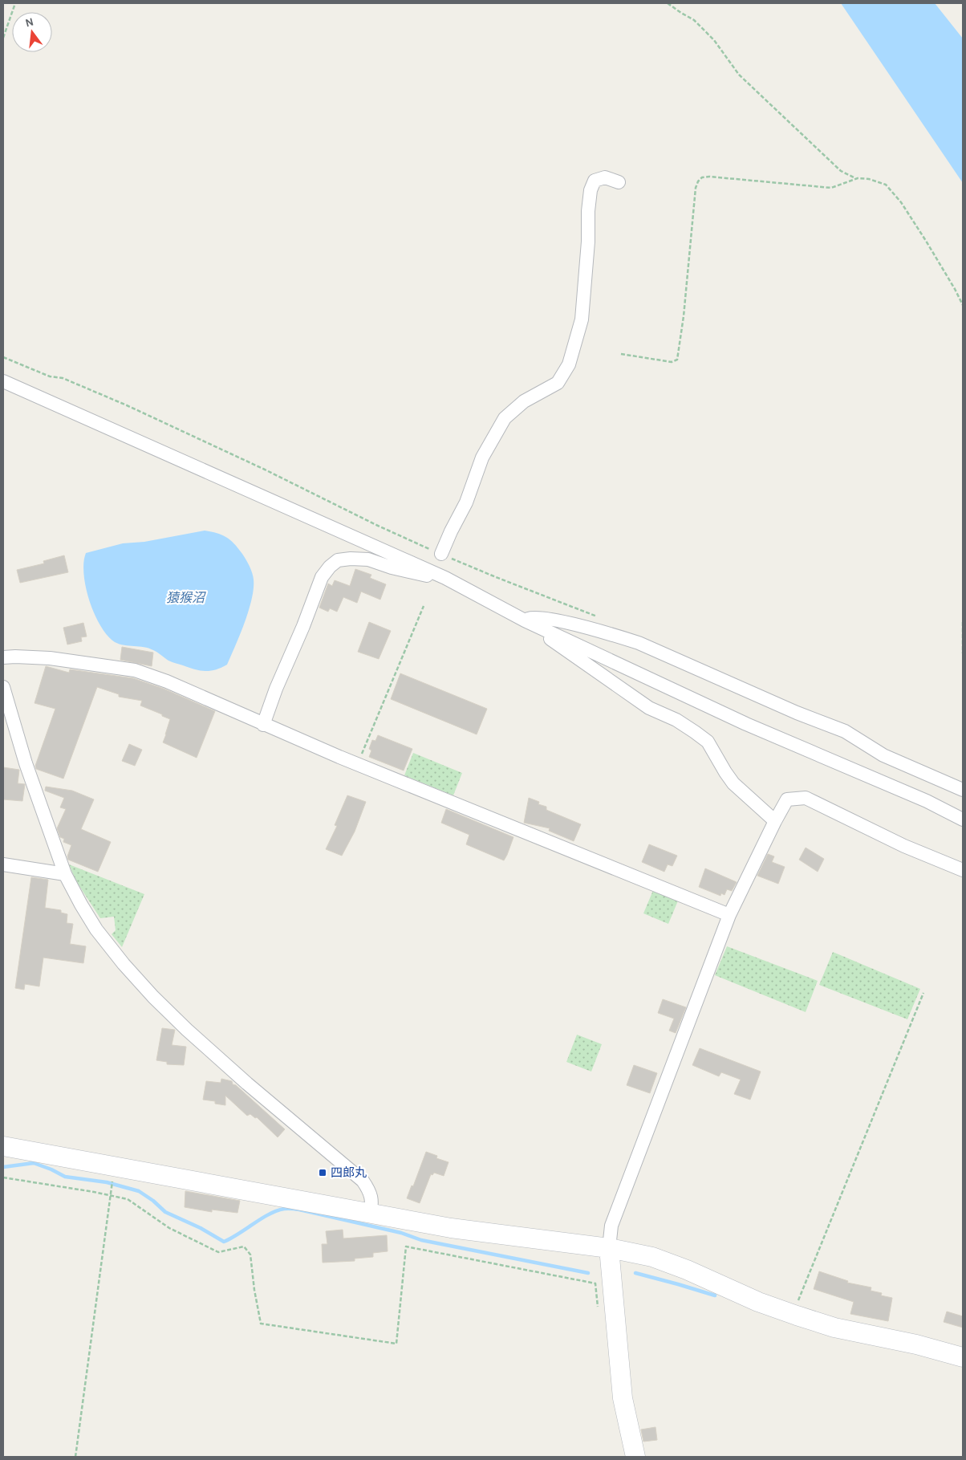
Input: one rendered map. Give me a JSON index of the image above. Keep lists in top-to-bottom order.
{
  "water": ["猿猴沼"],
  "places": {
    "transit": ["四郎丸"]
  },
  "north": "top"
}
